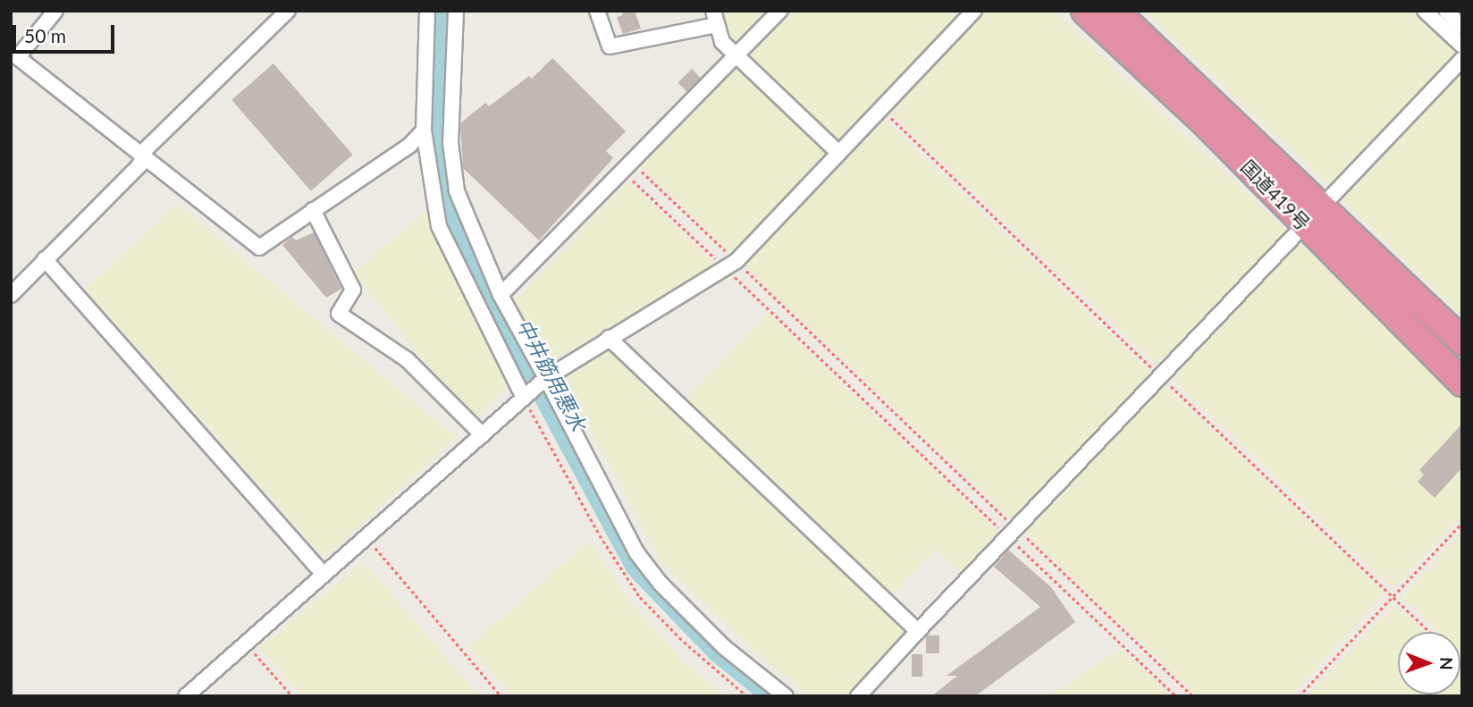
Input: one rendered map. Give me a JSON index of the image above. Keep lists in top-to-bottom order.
{
  "streets": {
    "highway": ["国道419号"]
  },
  "water": ["中井筋用悪水"],
  "scale_bar": "50 m",
  "north": "right"
}
